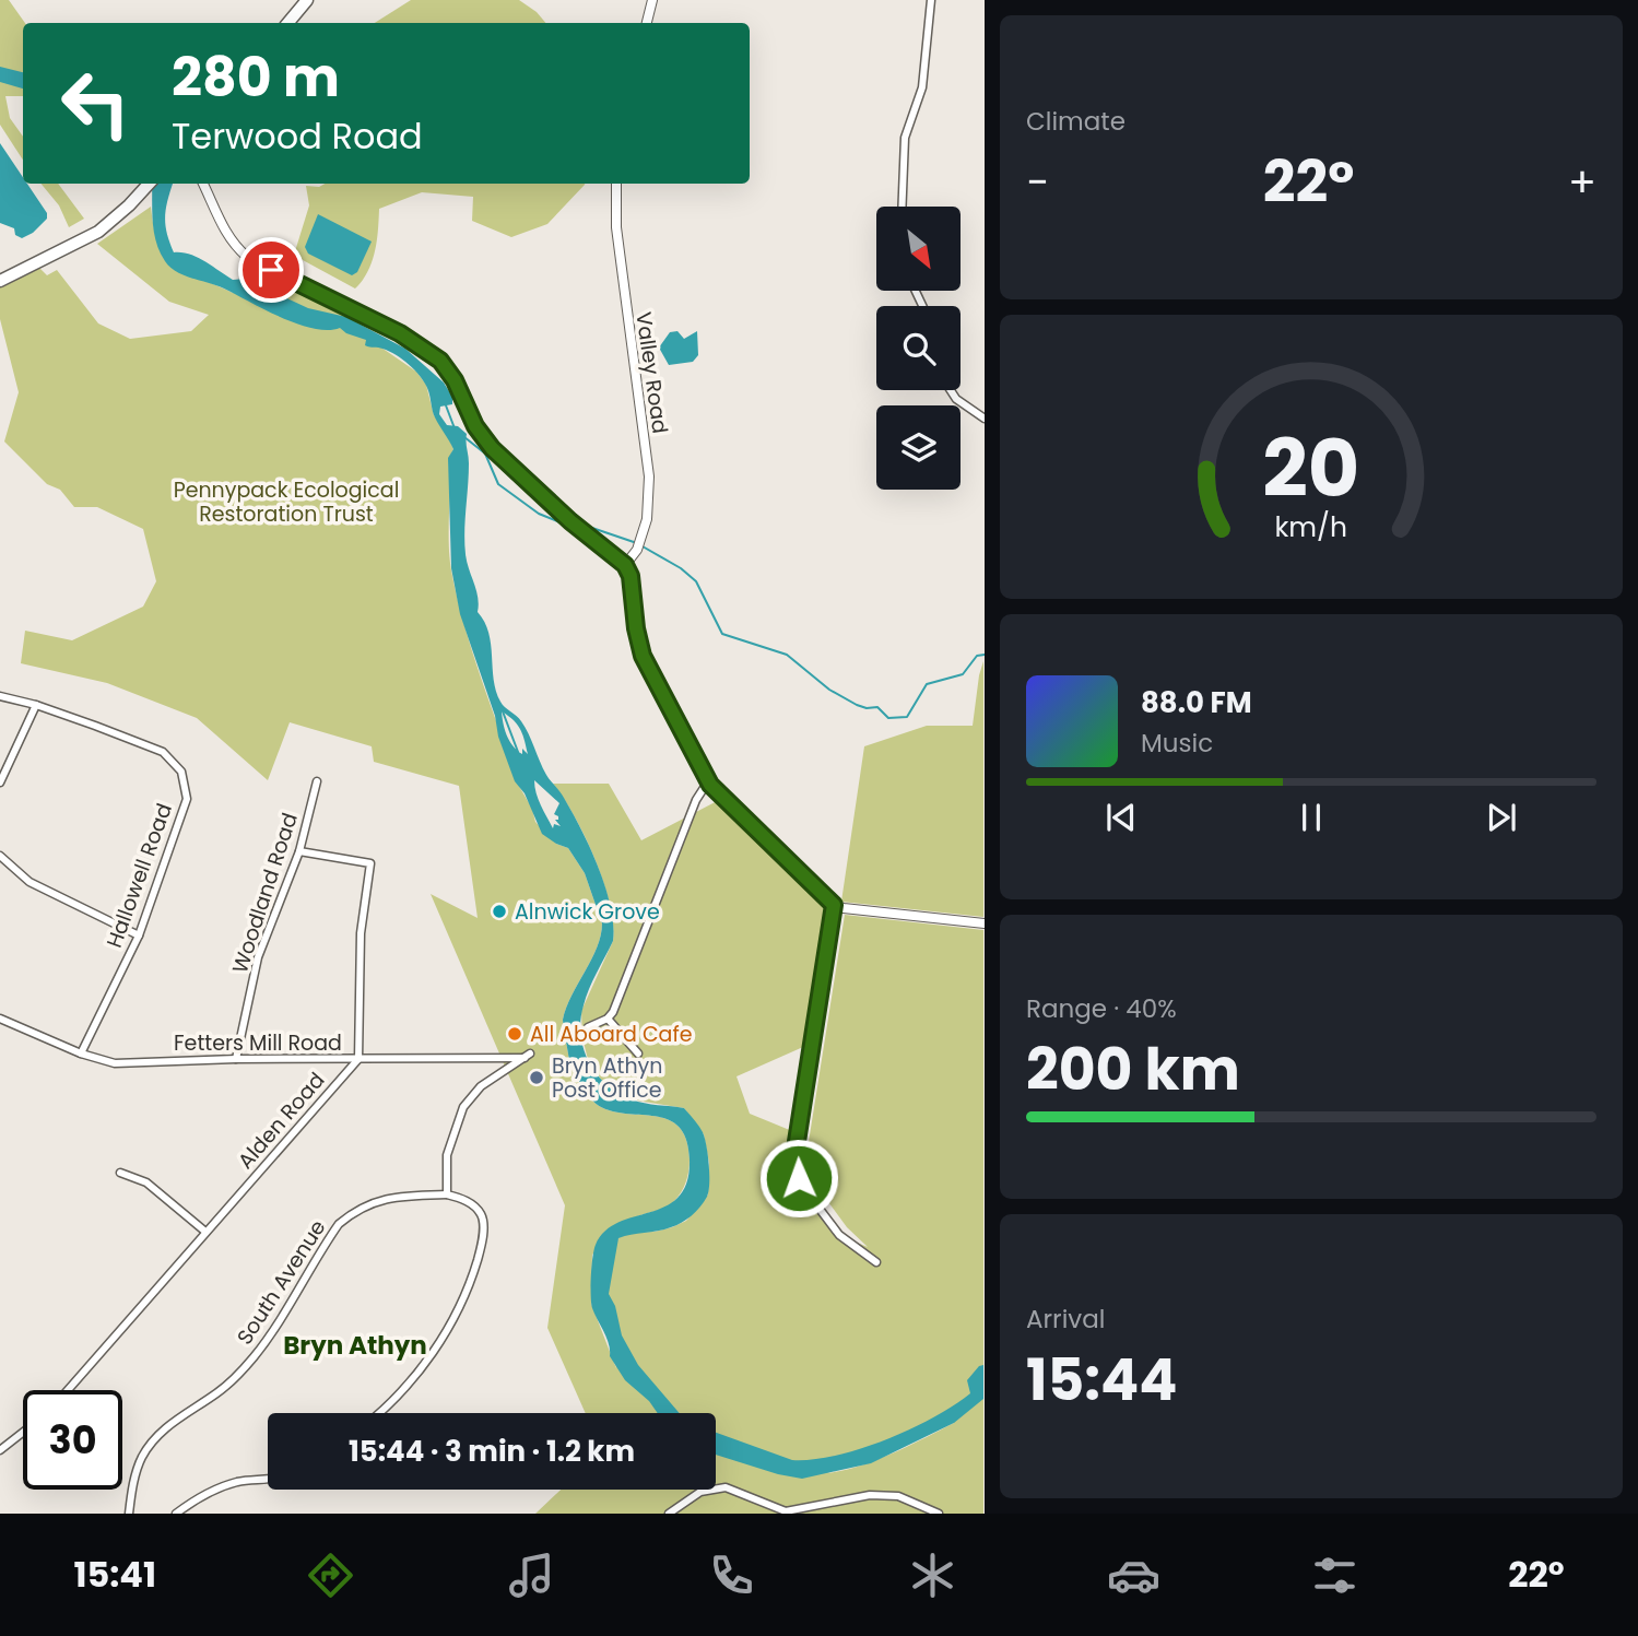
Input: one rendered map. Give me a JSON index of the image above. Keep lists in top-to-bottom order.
{
  "streets": {
    "street": [
      "Valley Road",
      "Hallowell Road",
      "Woodland Road",
      "Fetters Mill Road",
      "Alden Road",
      "South Avenue"
    ]
  },
  "crossings": [
    ["Hallowell Road", "Fetters Mill Road"],
    ["Woodland Road", "Fetters Mill Road"],
    ["Fetters Mill Road", "Alden Road"],
    ["Fetters Mill Road", "South Avenue"]
  ],
  "districts": ["Bryn Athyn"],
  "parks": ["Pennypack Ecological Restoration Trust"],
  "places": ["Alnwick Grove", "All Aboard Cafe", "Bryn Athyn Post Office"],
  "north": "bottom right",
  "page": {
    "tile": [
      "Climate",
      ["Range · 40%", "200 km"],
      ["Arrival", "15:44"]
    ],
    "turn": ["280 m", "Terwood Road"],
    "heat": ["−", "22°", "+"],
    "song": ["88.0 FM", "Music"],
    "limit": "30",
    "trip": "15:44 · 3 min · 1.2 km",
    "tabs": ["15:41", "22°"],
    "gauge": ["20", "km/h"]
  }
}
